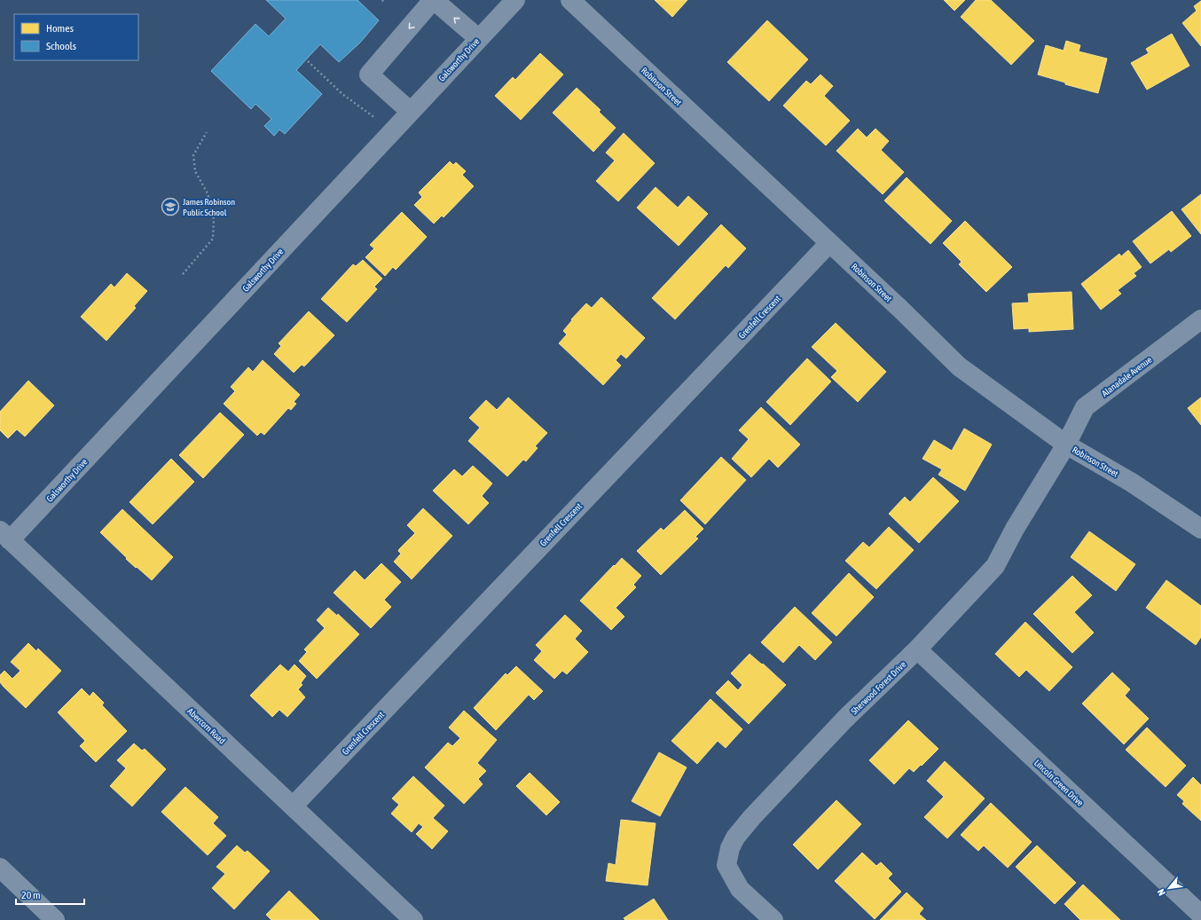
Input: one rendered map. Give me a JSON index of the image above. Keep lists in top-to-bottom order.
{
  "streets": {
    "street": [
      "Galsworthy Drive",
      "Robinson Street",
      "Grenfell Crescent",
      "Alanadale Avenue",
      "Sherwood Forest Drive",
      "Abercorn Road",
      "Lincoln Green Drive"
    ]
  },
  "crossings": [
    ["Galsworthy Drive", "Abercorn Road"],
    ["Robinson Street", "Grenfell Crescent"],
    ["Robinson Street", "Alanadale Avenue"],
    ["Robinson Street", "Sherwood Forest Drive"],
    ["Grenfell Crescent", "Abercorn Road"],
    ["Alanadale Avenue", "Sherwood Forest Drive"],
    ["Sherwood Forest Drive", "Lincoln Green Drive"]
  ],
  "places": {
    "school or university": ["James Robinson Public School"]
  },
  "legend": ["Homes", "Schools"],
  "scale_bar": "20 m",
  "north": "bottom left"
}
